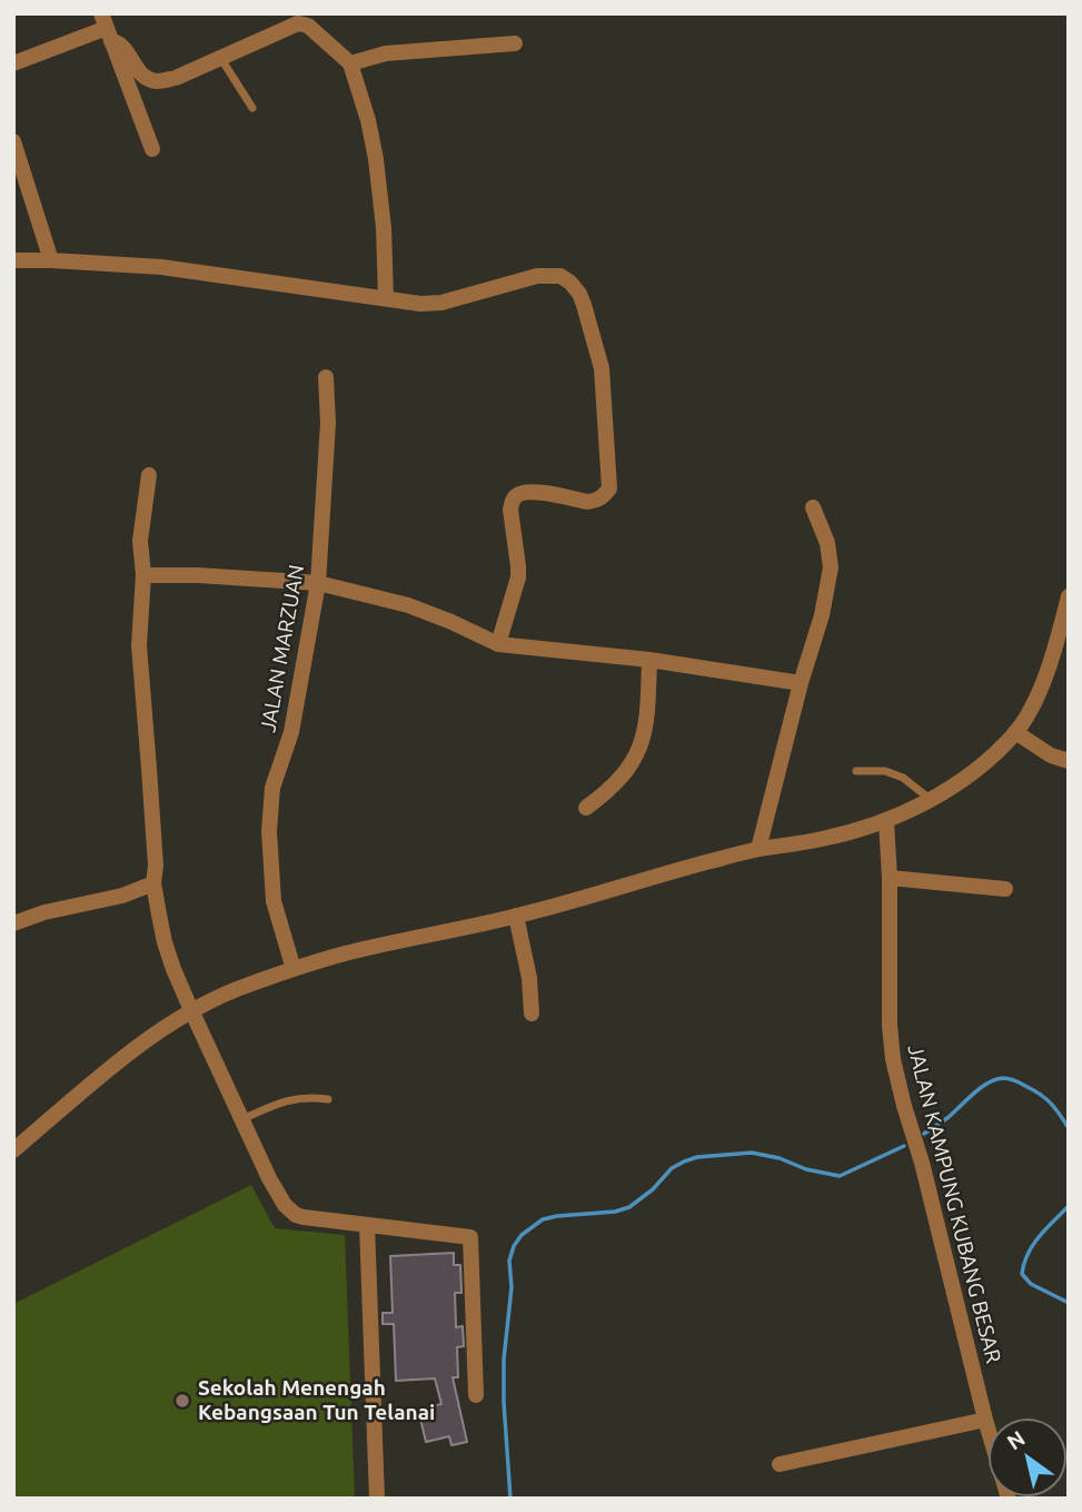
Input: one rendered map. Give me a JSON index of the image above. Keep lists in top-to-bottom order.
{
  "streets": {
    "street": ["JALAN MARZUAN", "JALAN KAMPUNG KUBANG BESAR"]
  },
  "places": ["Sekolah Menengah Kebangsaan Tun Telanai"],
  "north": "top left"
}
